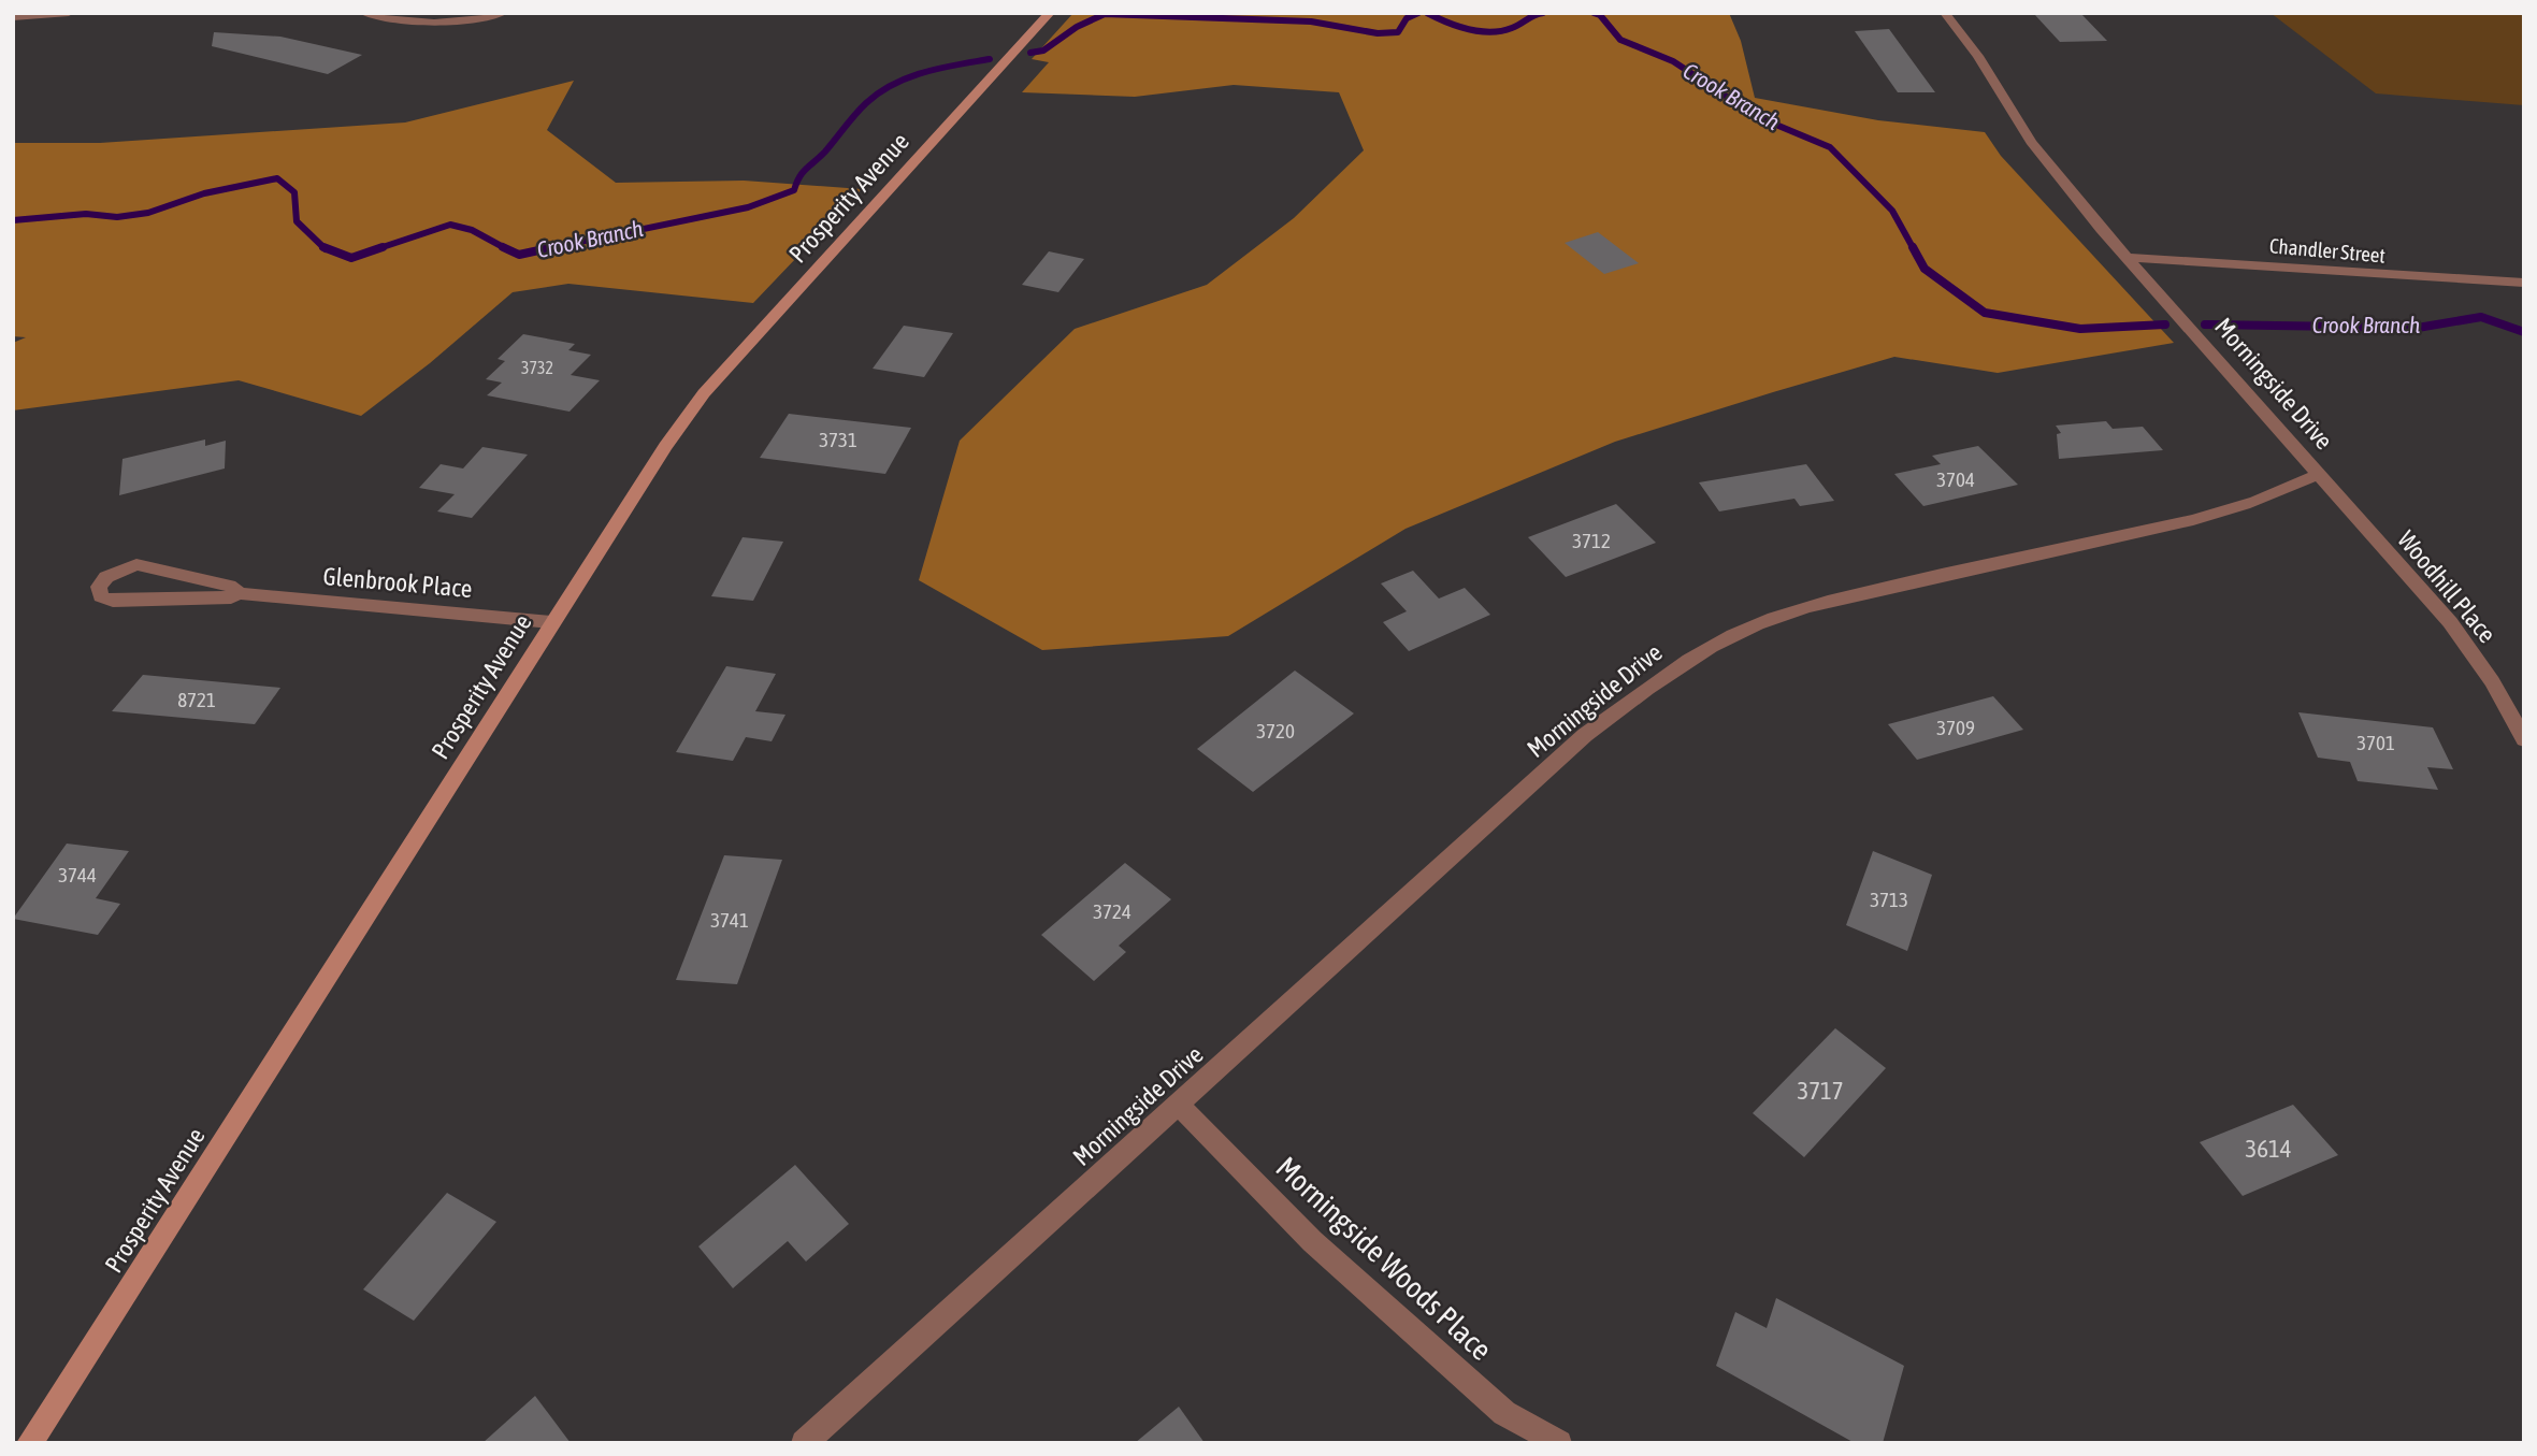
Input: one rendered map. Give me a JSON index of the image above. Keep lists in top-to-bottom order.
{
  "streets": {
    "main road": ["Prosperity Avenue"],
    "street": [
      "Chandler Street",
      "Morningside Drive",
      "Glenbrook Place",
      "Woodhill Place",
      "Morningside Woods Place"
    ]
  },
  "crossings": [
    ["Prosperity Avenue", "Glenbrook Place"],
    ["Chandler Street", "Morningside Drive"],
    ["Morningside Drive", "Woodhill Place"],
    ["Morningside Drive", "Morningside Woods Place"]
  ],
  "water": ["Crook Branch"],
  "house_numbers": [
    "3732",
    "3731",
    "3704",
    "3712",
    "8721",
    "3709",
    "3720",
    "3701",
    "3744",
    "3713",
    "3724",
    "3741",
    "3717",
    "3614"
  ]
}
